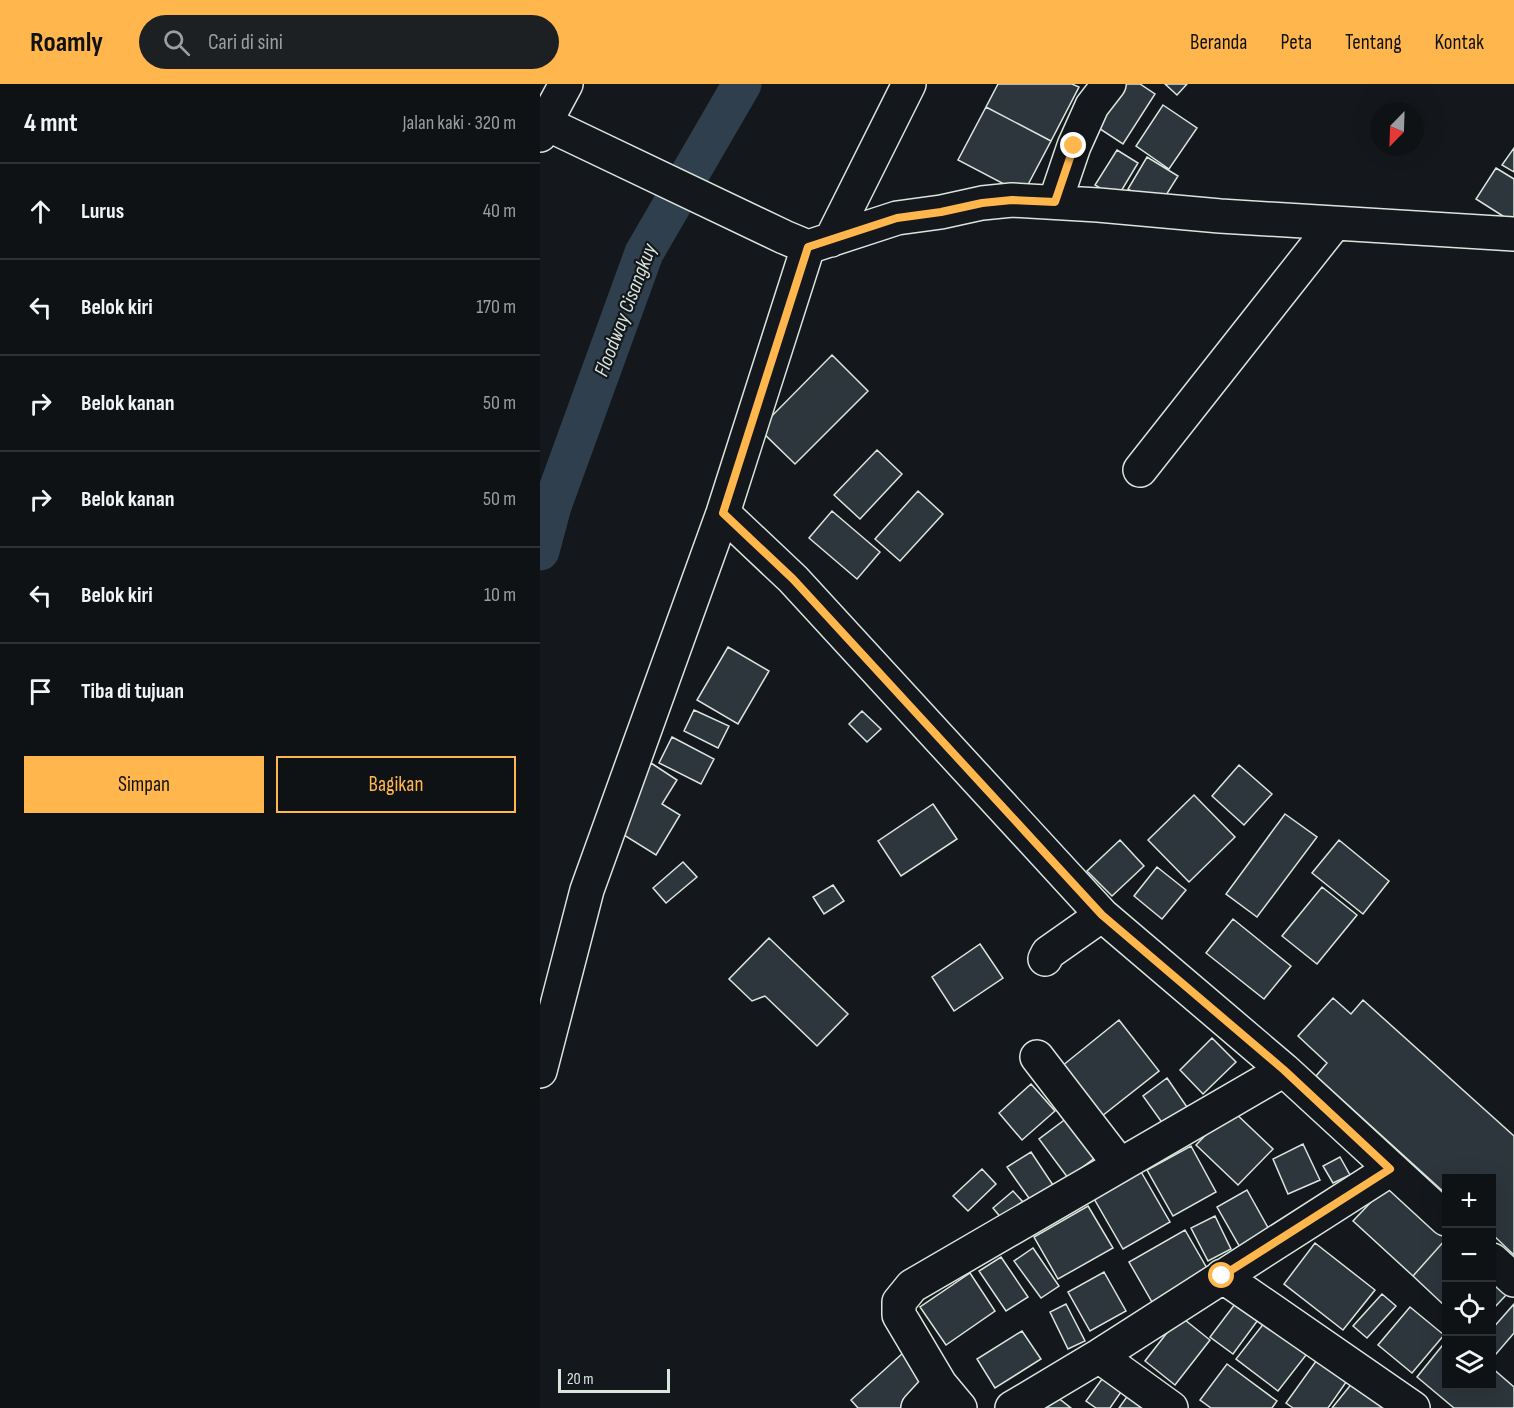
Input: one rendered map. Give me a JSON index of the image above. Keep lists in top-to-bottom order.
{
  "water": ["Floodway Cisangkuy"],
  "scale_bar": "20 m",
  "north": "bottom left",
  "page": {
    "header": "Roamly",
    "search": "Cari di sini",
    "nav": [
      "Beranda",
      "Peta",
      "Tentang",
      "Kontak"
    ],
    "heading": ["4 mnt", "Jalan kaki · 320 m"],
    "list": [
      ["Lurus", "40 m"],
      ["Belok kiri", "170 m"],
      ["Belok kanan", "50 m"],
      ["Belok kanan", "50 m"],
      ["Belok kiri", "10 m"],
      "Tiba di tujuan"
    ],
    "buttons": ["Simpan", "Bagikan"],
    "map_buttons": ["+", "−"],
    "scale": "20 m"
  }
}
